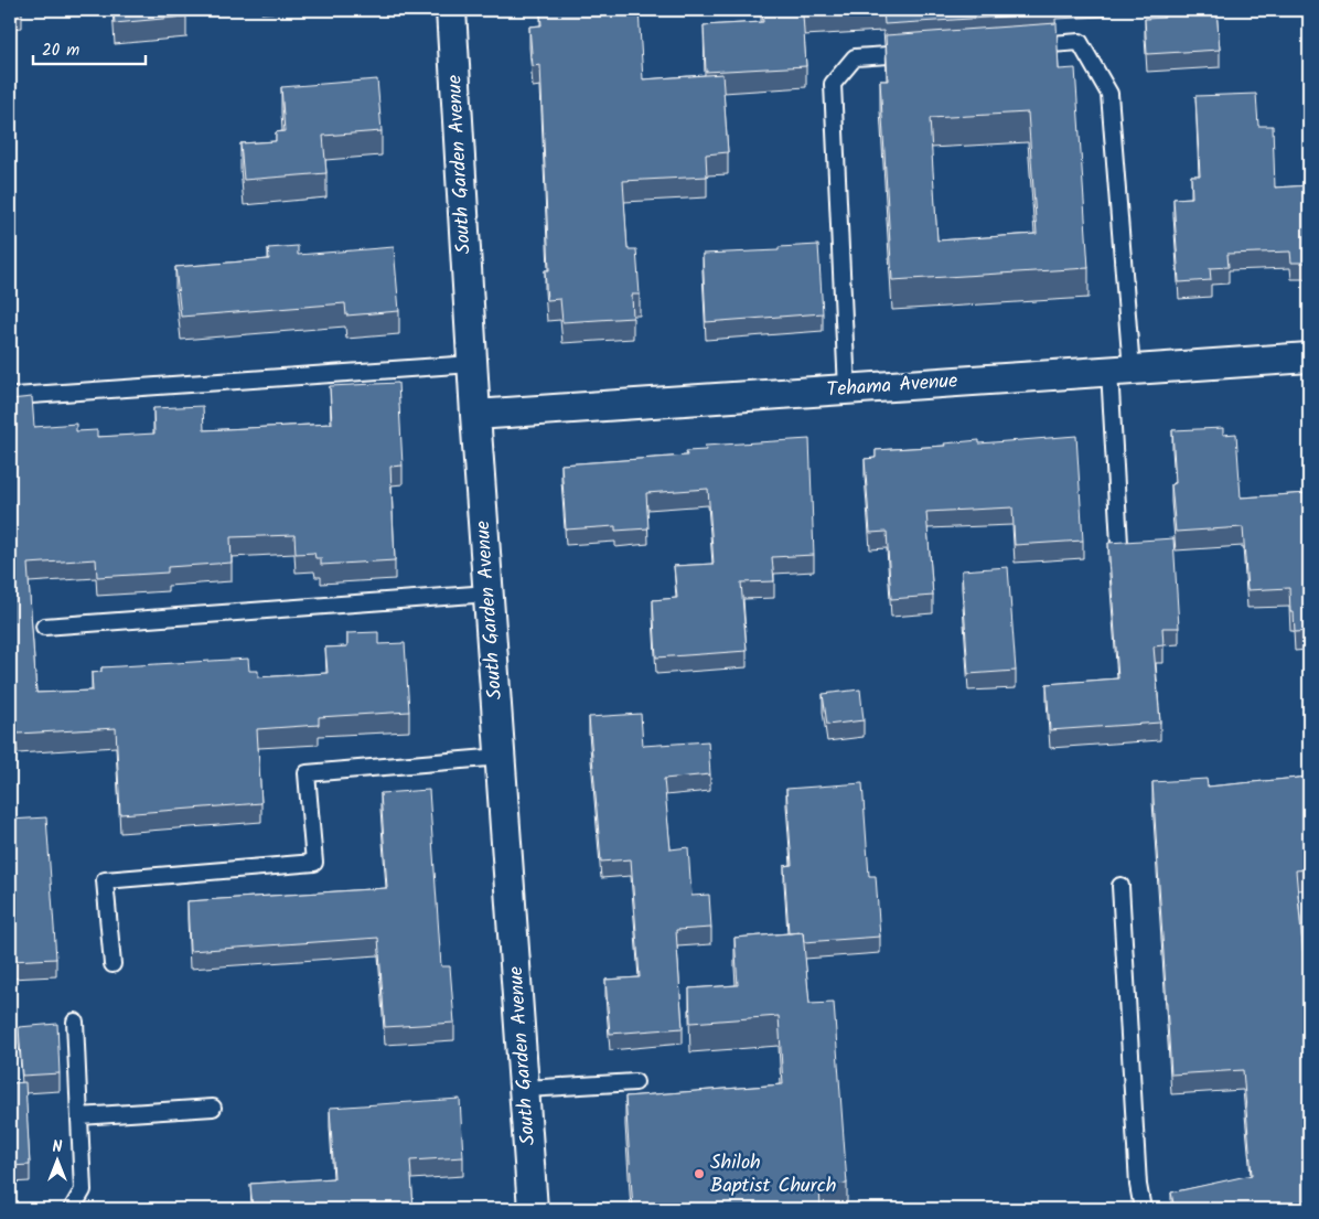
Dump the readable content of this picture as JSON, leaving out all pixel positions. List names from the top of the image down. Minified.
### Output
{"streets":{"street":["South Garden Avenue","Tehama Avenue"]},"crossings":[["South Garden Avenue","Tehama Avenue"]],"places":["Shiloh Baptist Church"],"scale_bar":"20 m","north":"top"}
